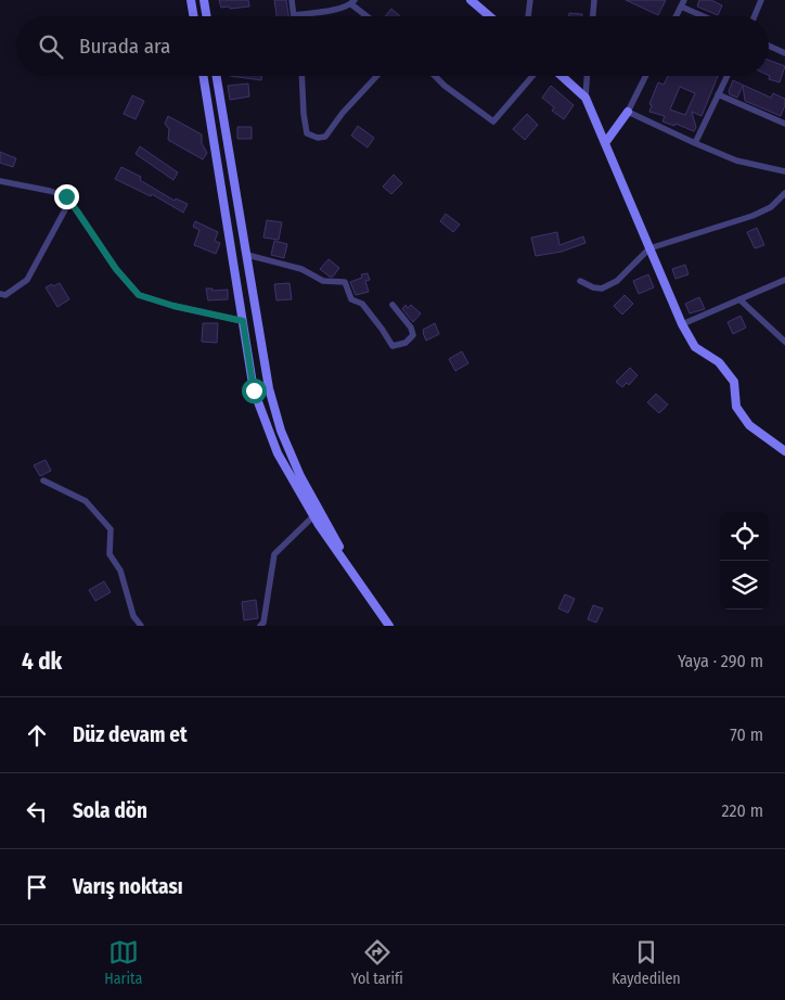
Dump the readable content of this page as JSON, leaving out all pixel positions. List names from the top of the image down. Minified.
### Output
{"page":{"search":"Burada ara","heading":["4 dk","Yaya · 290 m"],"list":[["Düz devam et","70 m"],["Sola dön","220 m"],"Varış noktası"],"nav":["Harita","Yol tarifi","Kaydedilen"]}}
